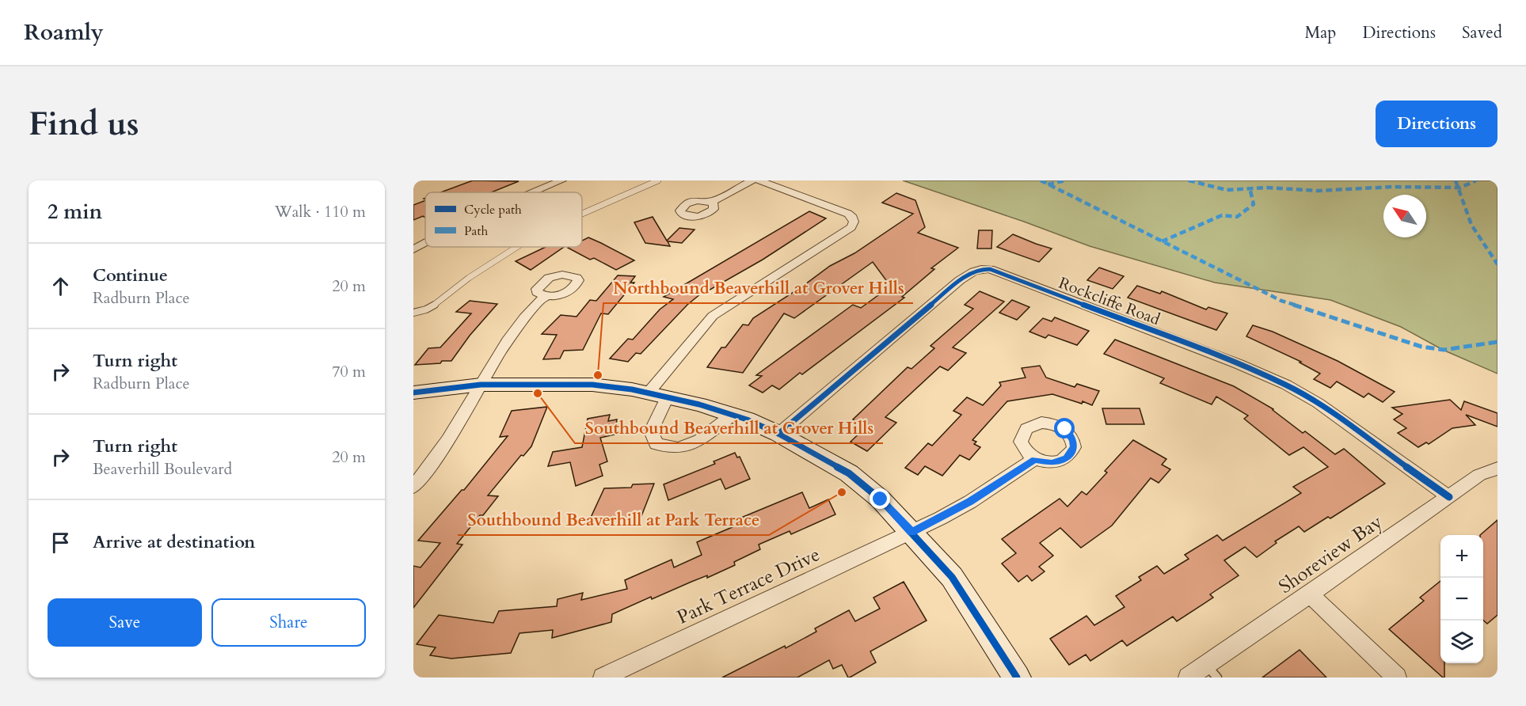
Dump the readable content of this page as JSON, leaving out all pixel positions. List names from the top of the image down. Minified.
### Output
{"streets":{"street":["Rockcliffe Road","Shoreview Bay","Park Terrace Drive"]},"crossings":[["Rockcliffe Road","Shoreview Bay"]],"places":["Northbound Beaverhill at Grover Hills","Southbound Beaverhill at Grover Hills","Southbound Beaverhill at Park Terrace"],"legend":["Cycle path","Path"],"north":"top left","page":{"header":"Roamly","nav":["Map","Directions","Saved"],"buttons":["Directions",["Save","Share"]],"title":"Find us","heading":["2 min","Walk · 110 m"],"list":[["Continue","Radburn Place","20 m"],["Turn right","Radburn Place","70 m"],["Turn right","Beaverhill Boulevard","20 m"],"Arrive at destination"],"map_buttons":["+","−"]}}
